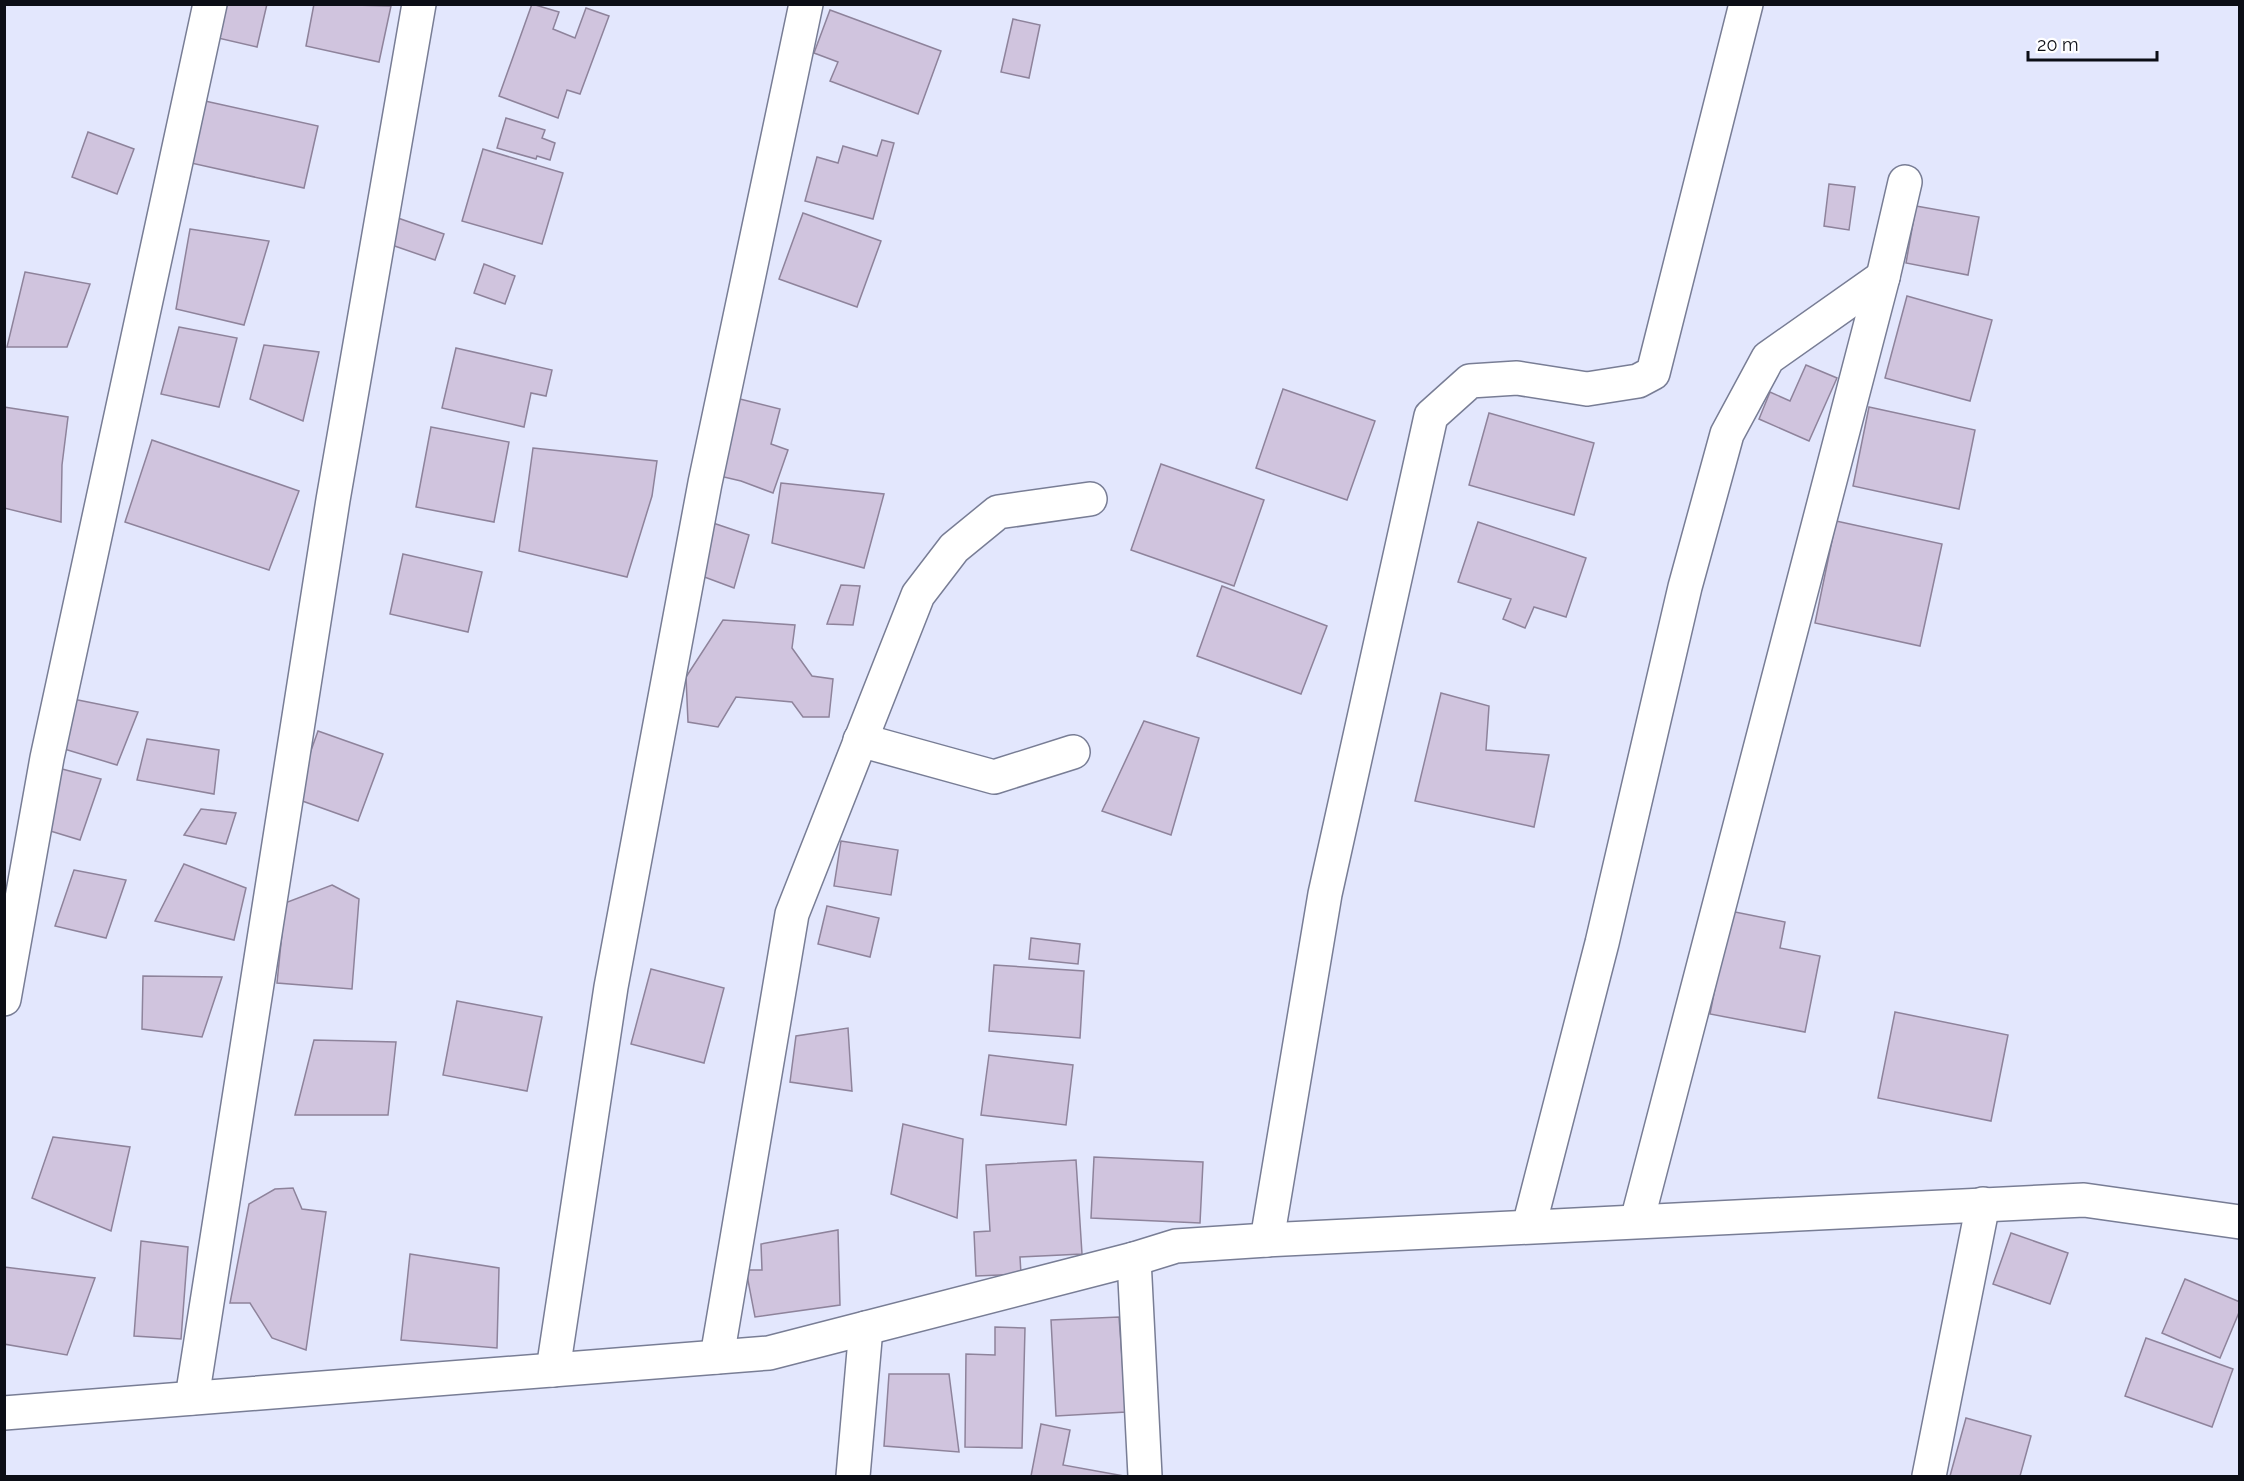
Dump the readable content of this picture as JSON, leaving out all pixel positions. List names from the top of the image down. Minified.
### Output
{"scale_bar":"20 m"}
